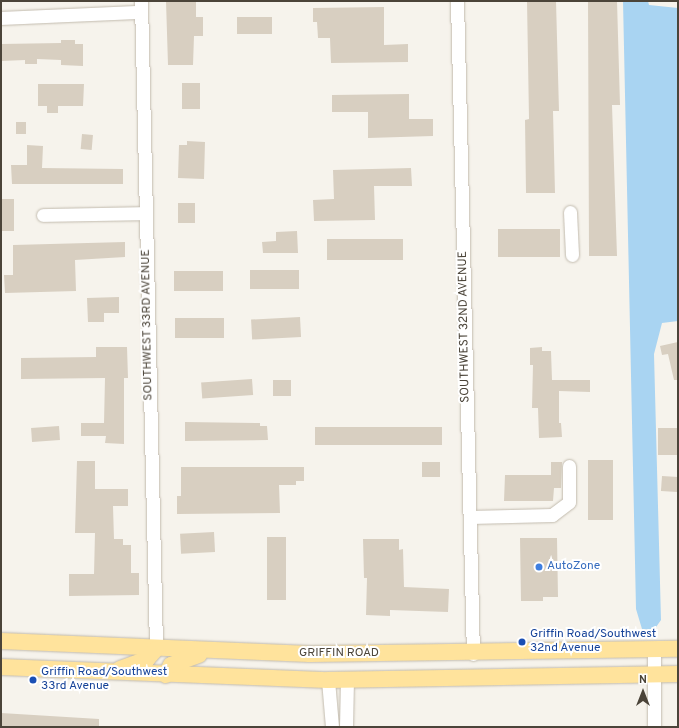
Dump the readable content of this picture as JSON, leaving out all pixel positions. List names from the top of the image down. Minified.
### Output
{"streets":{"main road":["GRIFFIN ROAD"],"street":["SOUTHWEST 33RD AVENUE","SOUTHWEST 32ND AVENUE"]},"crossings":[["SOUTHWEST 33RD AVENUE","GRIFFIN ROAD"],["SOUTHWEST 32ND AVENUE","GRIFFIN ROAD"]],"places":["AutoZone","Griffin Road/Southwest 32nd Avenue","Griffin Road/Southwest 33rd Avenue"],"north":"top"}
